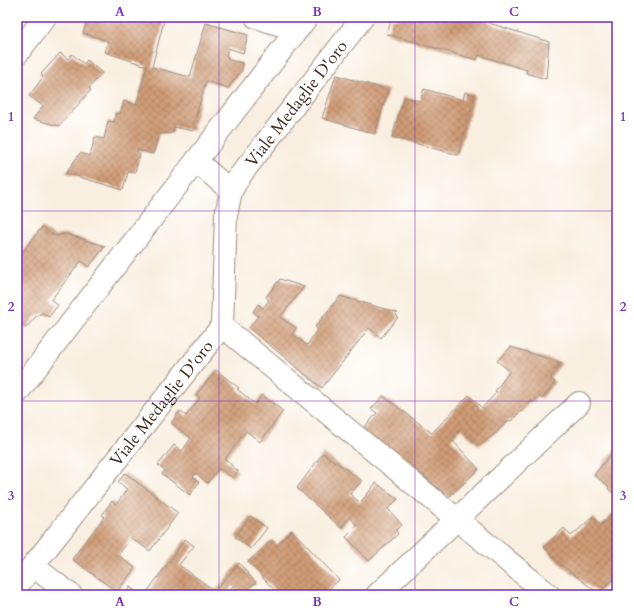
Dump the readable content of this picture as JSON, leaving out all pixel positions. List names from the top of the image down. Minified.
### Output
{"streets":{"street":["Viale Medaglie D'oro"]},"grid":{"columns":["A","B","C"],"rows":["1","2","3"]}}
